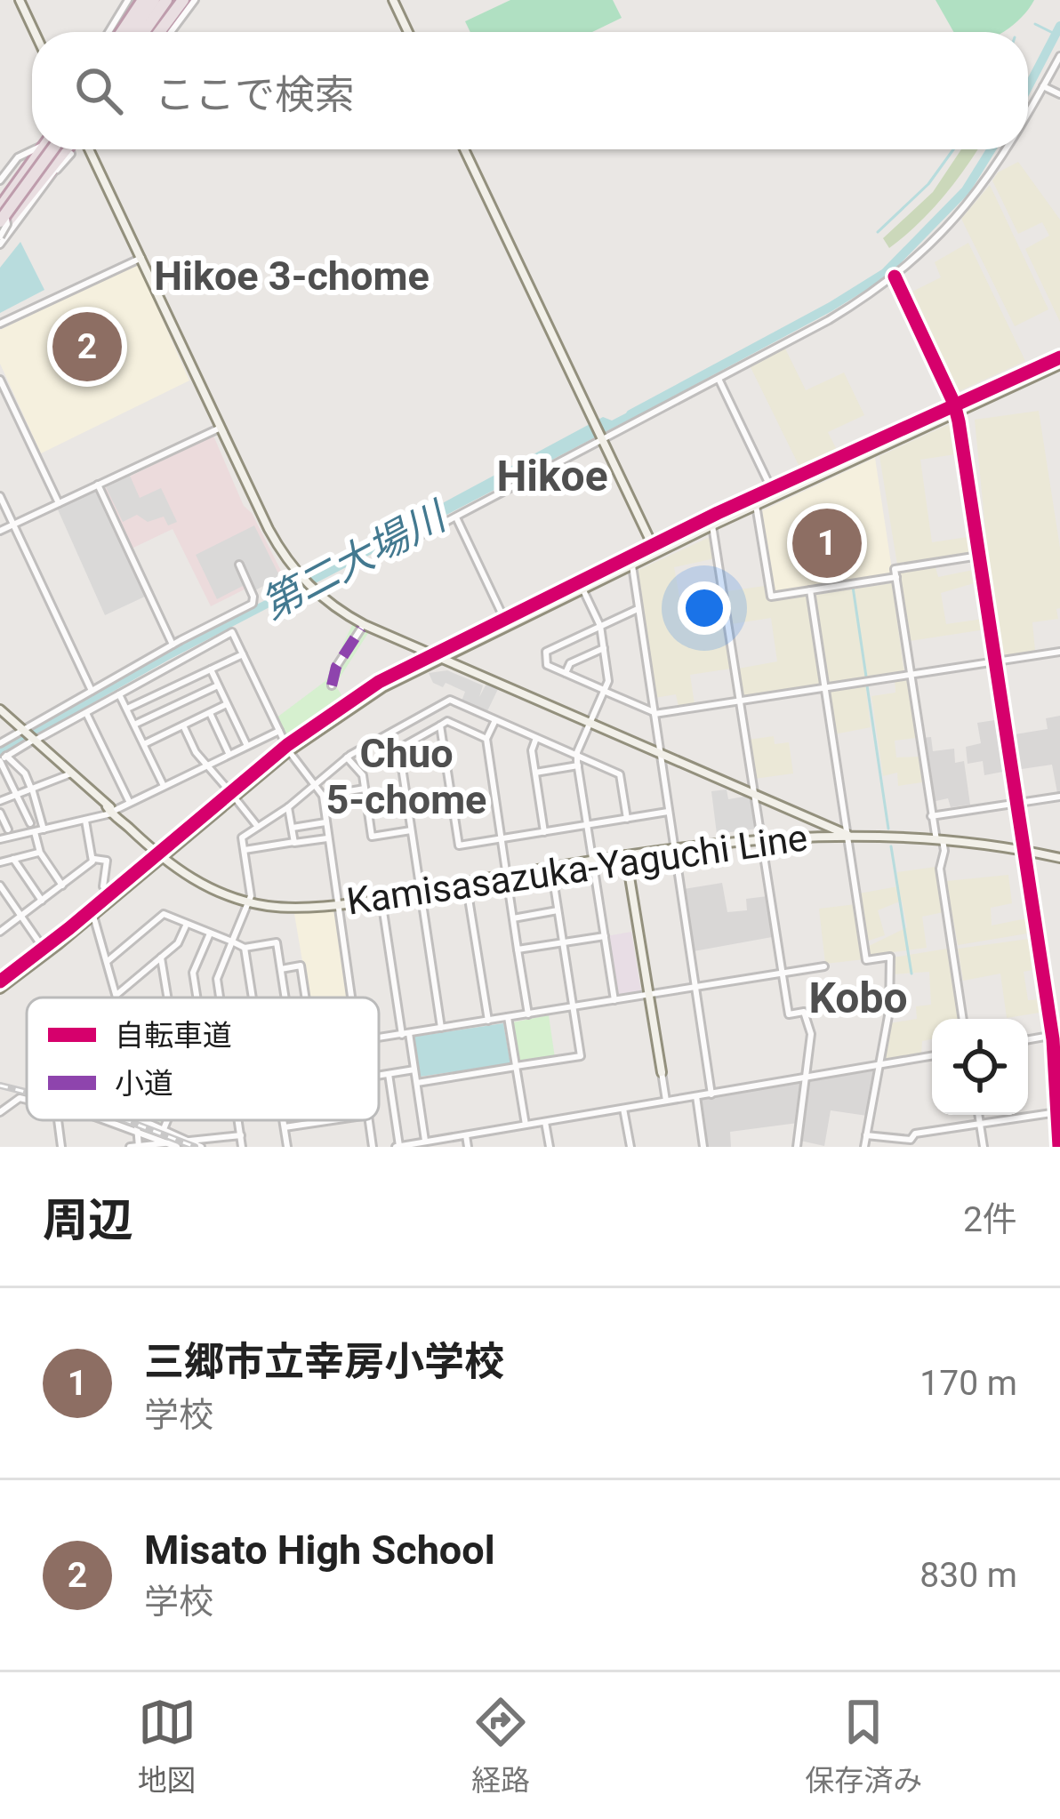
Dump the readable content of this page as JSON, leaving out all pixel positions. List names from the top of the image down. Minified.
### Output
{"streets":{"street":["Kamisasazuka-Yaguchi Line"]},"districts":["Hikoe 3-chome","Hikoe","Chuo 5-chome","Kobo"],"water":["第二大場川"],"legend":["自転車道","小道"],"page":{"search":"ここで検索","pins":["2","1"],"heading":["周辺","2件"],"list":[{"mark":"1","name":"三郷市立幸房小学校","note":"学校","value":"170 m"},{"mark":"2","name":"Misato High School","note":"学校","value":"830 m"}],"nav":["地図","経路","保存済み"]}}
